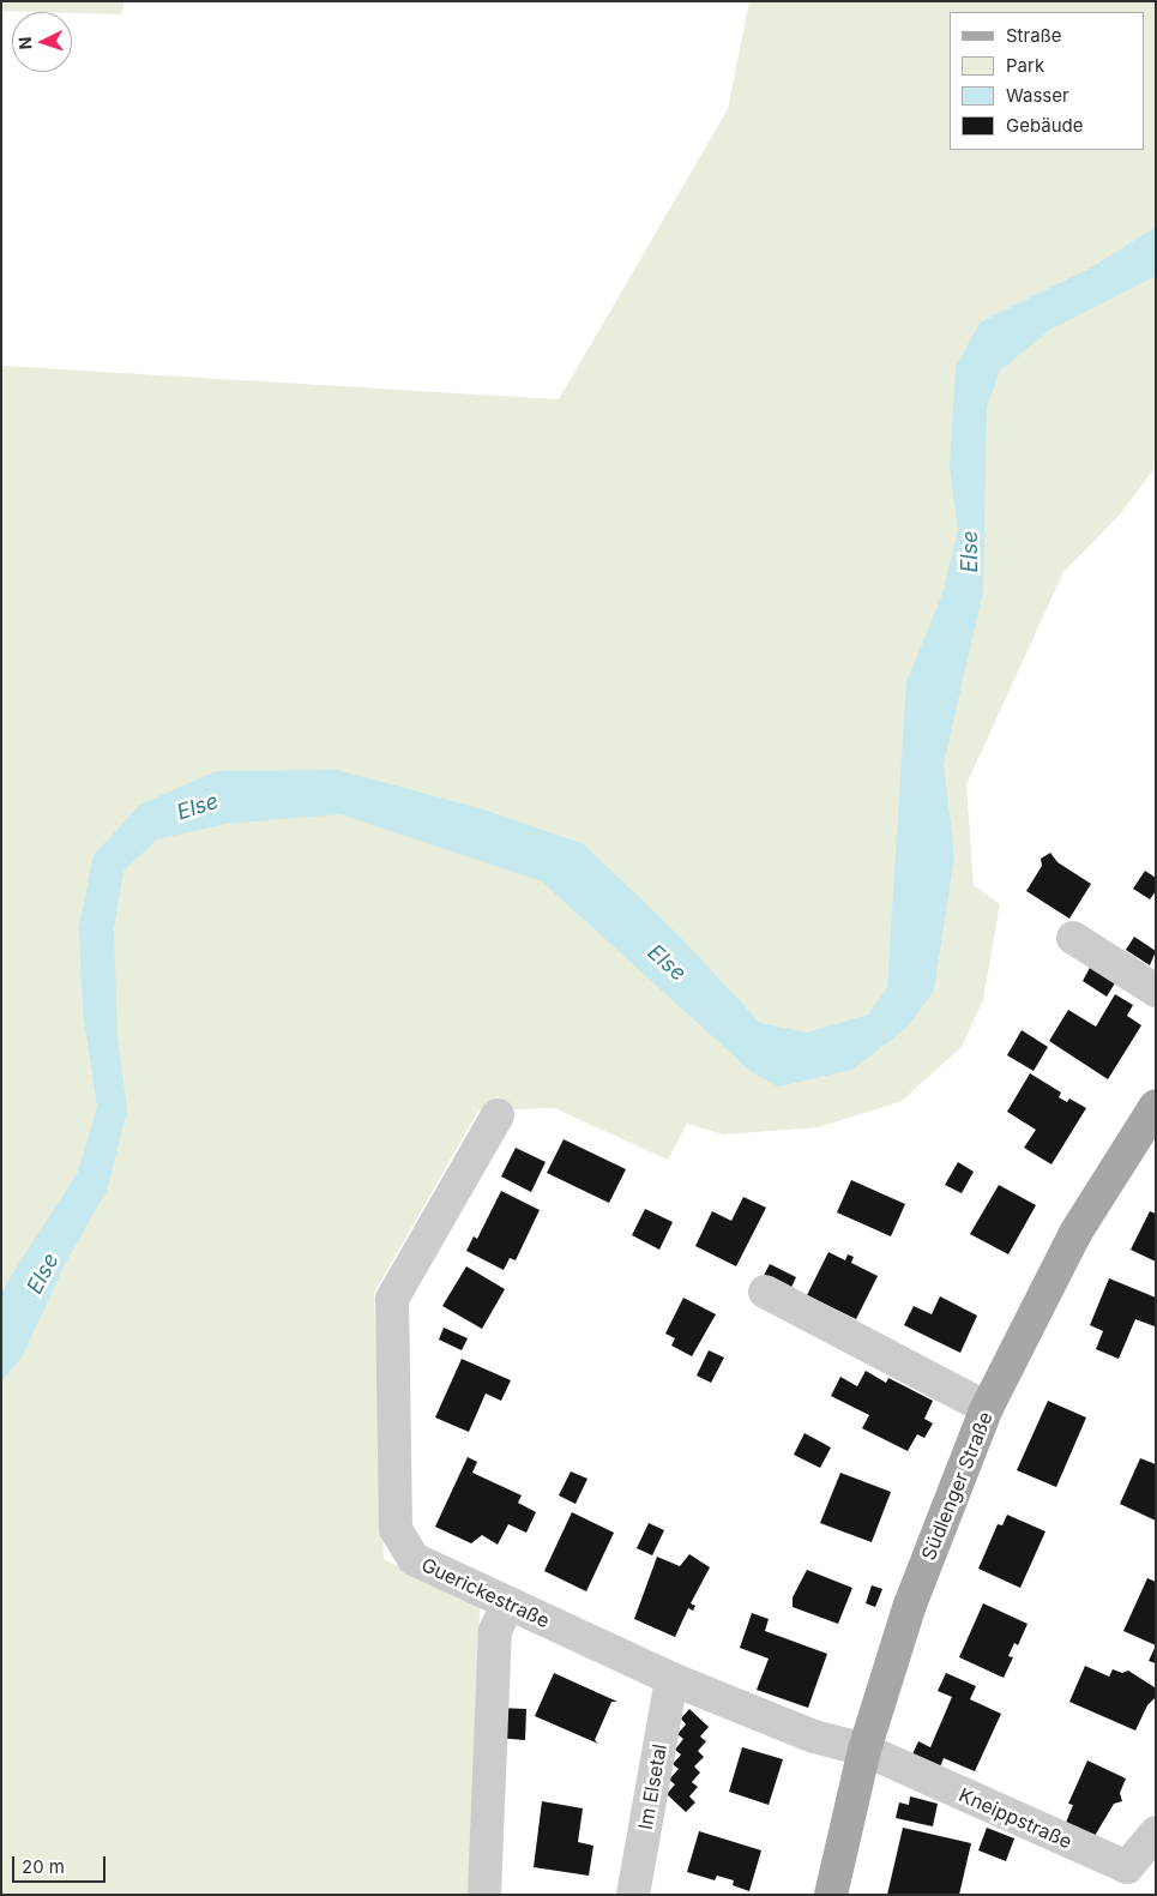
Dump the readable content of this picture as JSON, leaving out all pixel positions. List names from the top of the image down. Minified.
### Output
{"streets":{"main road":["Südlenger Straße"],"street":["Guerickestraße","Im Elsetal","Kneippstraße"]},"crossings":[["Südlenger Straße","Guerickestraße"],["Südlenger Straße","Kneippstraße"],["Guerickestraße","Im Elsetal"],["Guerickestraße","Kneippstraße"]],"water":["Else"],"legend":["Straße","Park","Wasser","Gebäude"],"scale_bar":"20 m","north":"left"}
